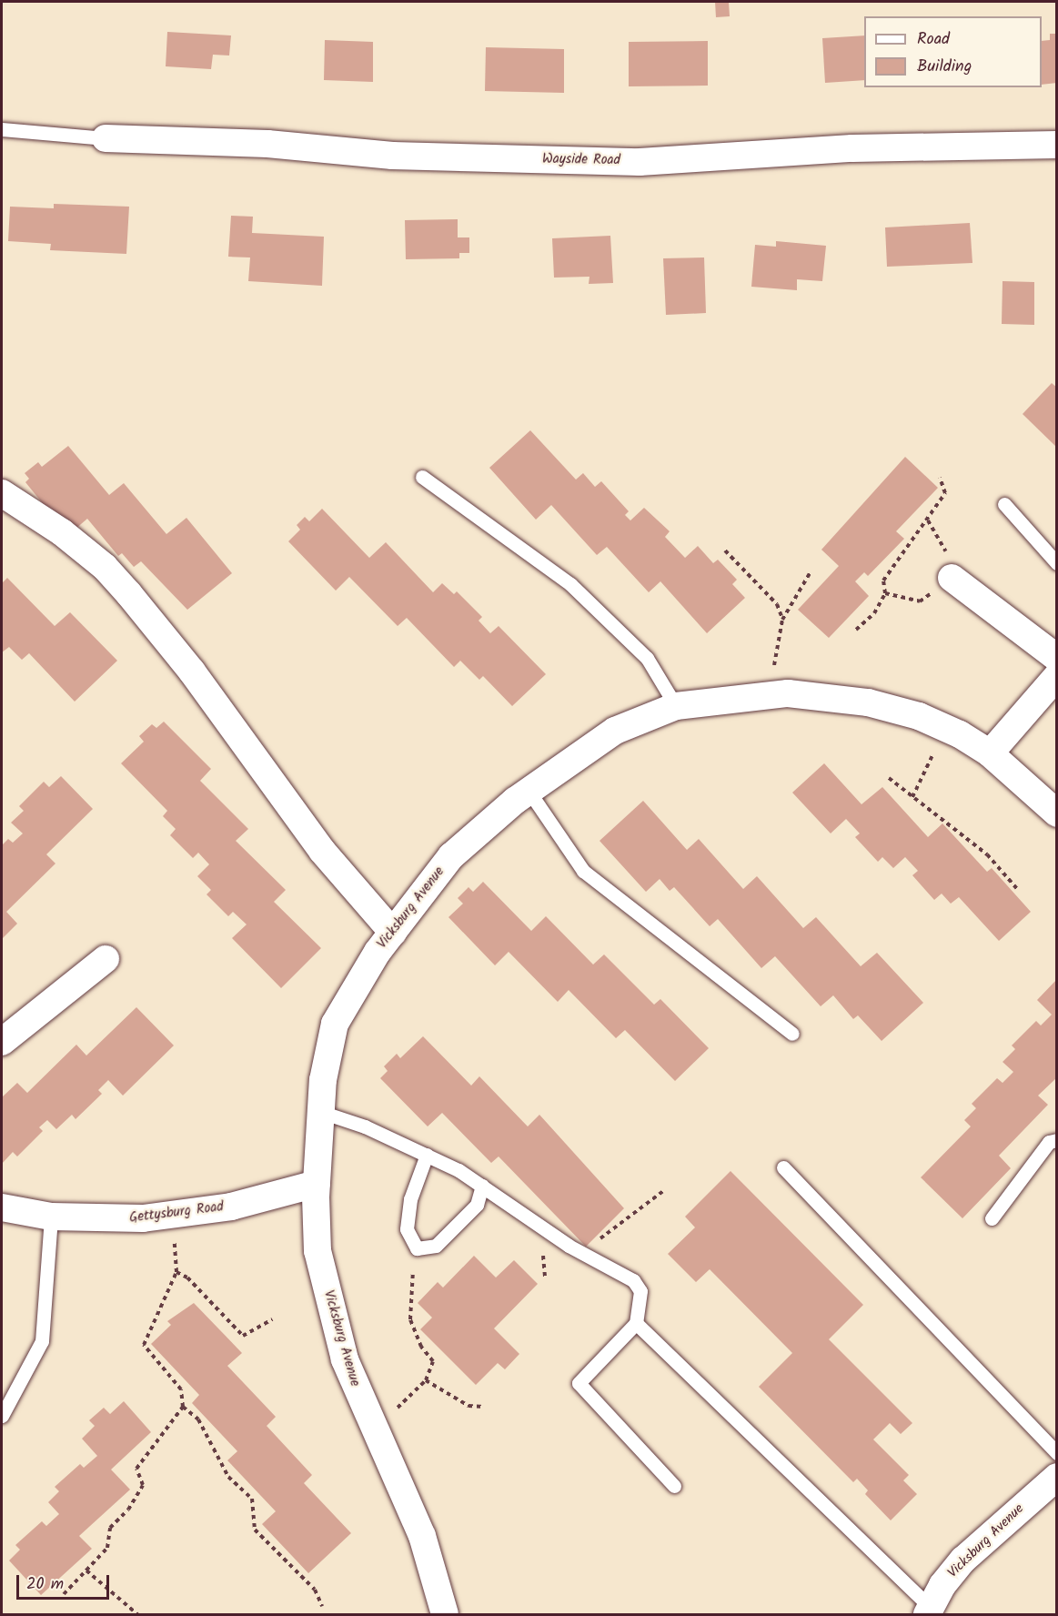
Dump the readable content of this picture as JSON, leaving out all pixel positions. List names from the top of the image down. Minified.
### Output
{"streets":{"street":["Wayside Road","Vicksburg Avenue","Gettysburg Road"]},"crossings":[["Vicksburg Avenue","Gettysburg Road"]],"legend":["Road","Building"],"scale_bar":"20 m"}
